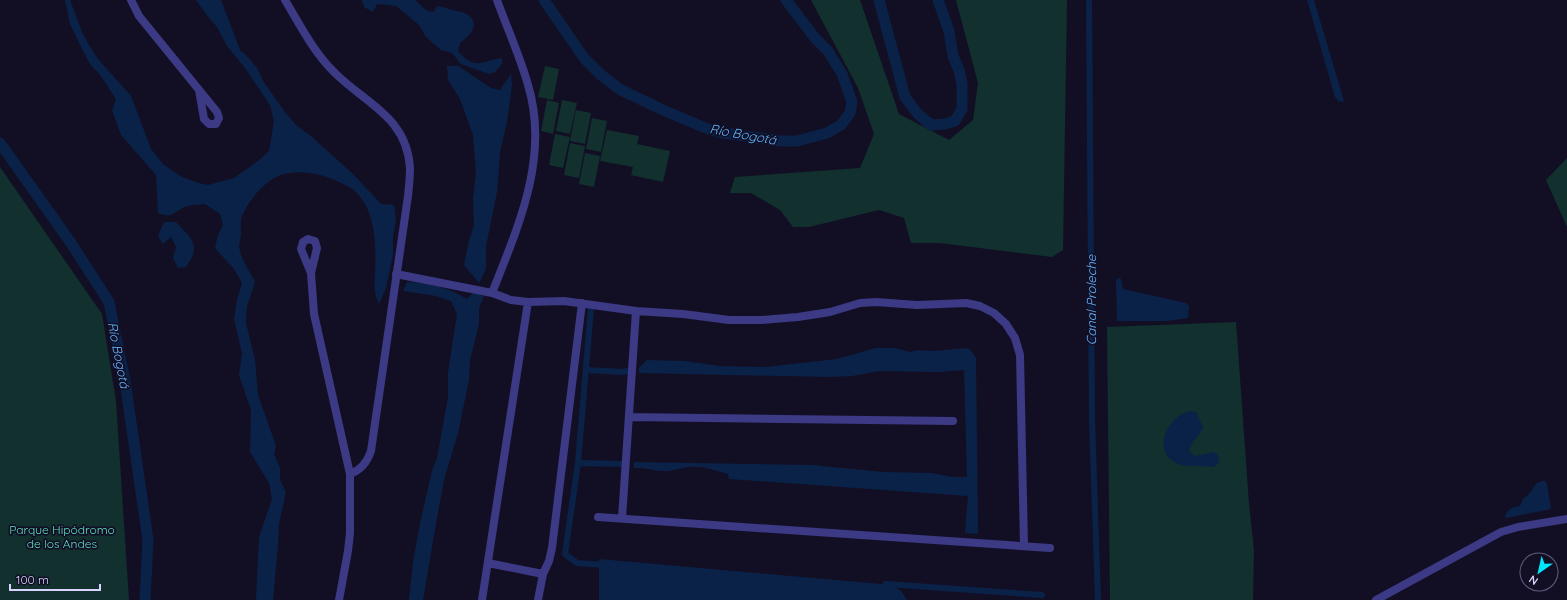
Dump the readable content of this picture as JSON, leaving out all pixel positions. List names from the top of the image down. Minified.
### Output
{"water":["Río Bogotá","Canal Proleche"],"parks":["Parque Hipódromo de los Andes"],"scale_bar":"100 m","north":"bottom left"}
